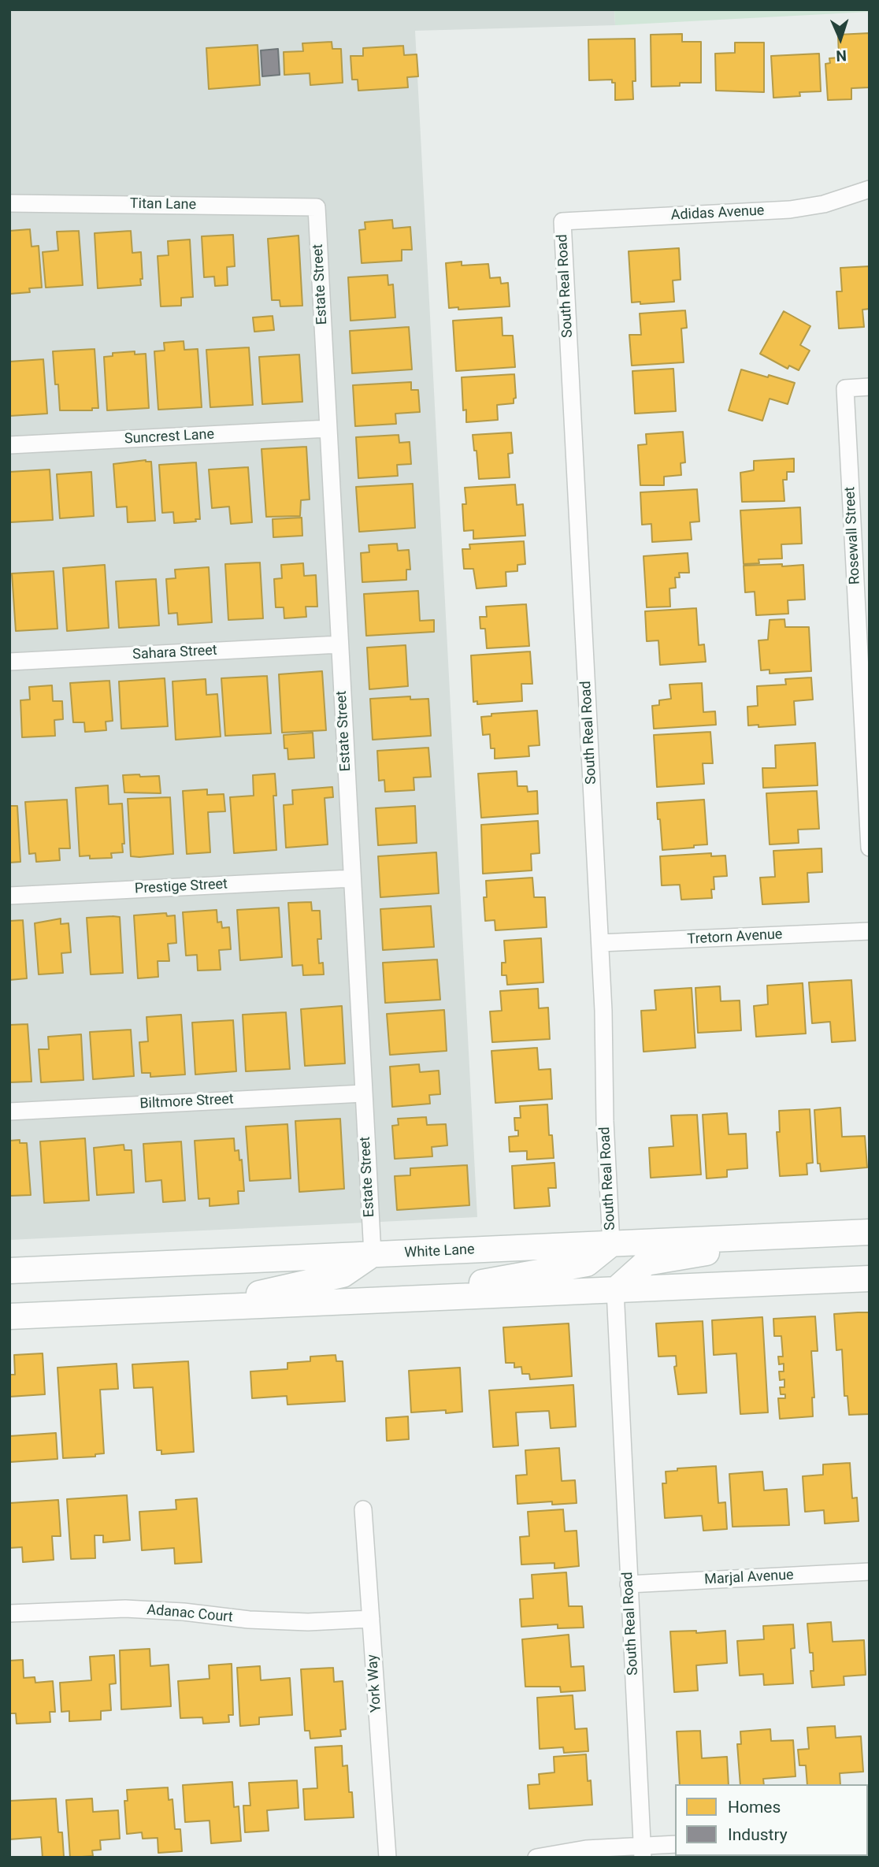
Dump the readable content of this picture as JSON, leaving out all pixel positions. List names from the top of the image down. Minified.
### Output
{"streets":{"main road":["White Lane"],"street":["Titan Lane","Adidas Avenue","Estate Street","South Real Road","Suncrest Lane","Rosewall Street","Sahara Street","Prestige Street","Tretorn Avenue","Biltmore Street","Marjal Avenue","Adanac Court","York Way"]},"crossings":[["Titan Lane","Estate Street"],["Adidas Avenue","South Real Road"],["Estate Street","Suncrest Lane"],["Estate Street","Sahara Street"],["Estate Street","Prestige Street"],["Estate Street","Biltmore Street"],["Estate Street","White Lane"],["South Real Road","Tretorn Avenue"],["South Real Road","White Lane"],["South Real Road","Marjal Avenue"],["Adanac Court","York Way"]],"legend":["Homes","Industry"],"north":"bottom"}
